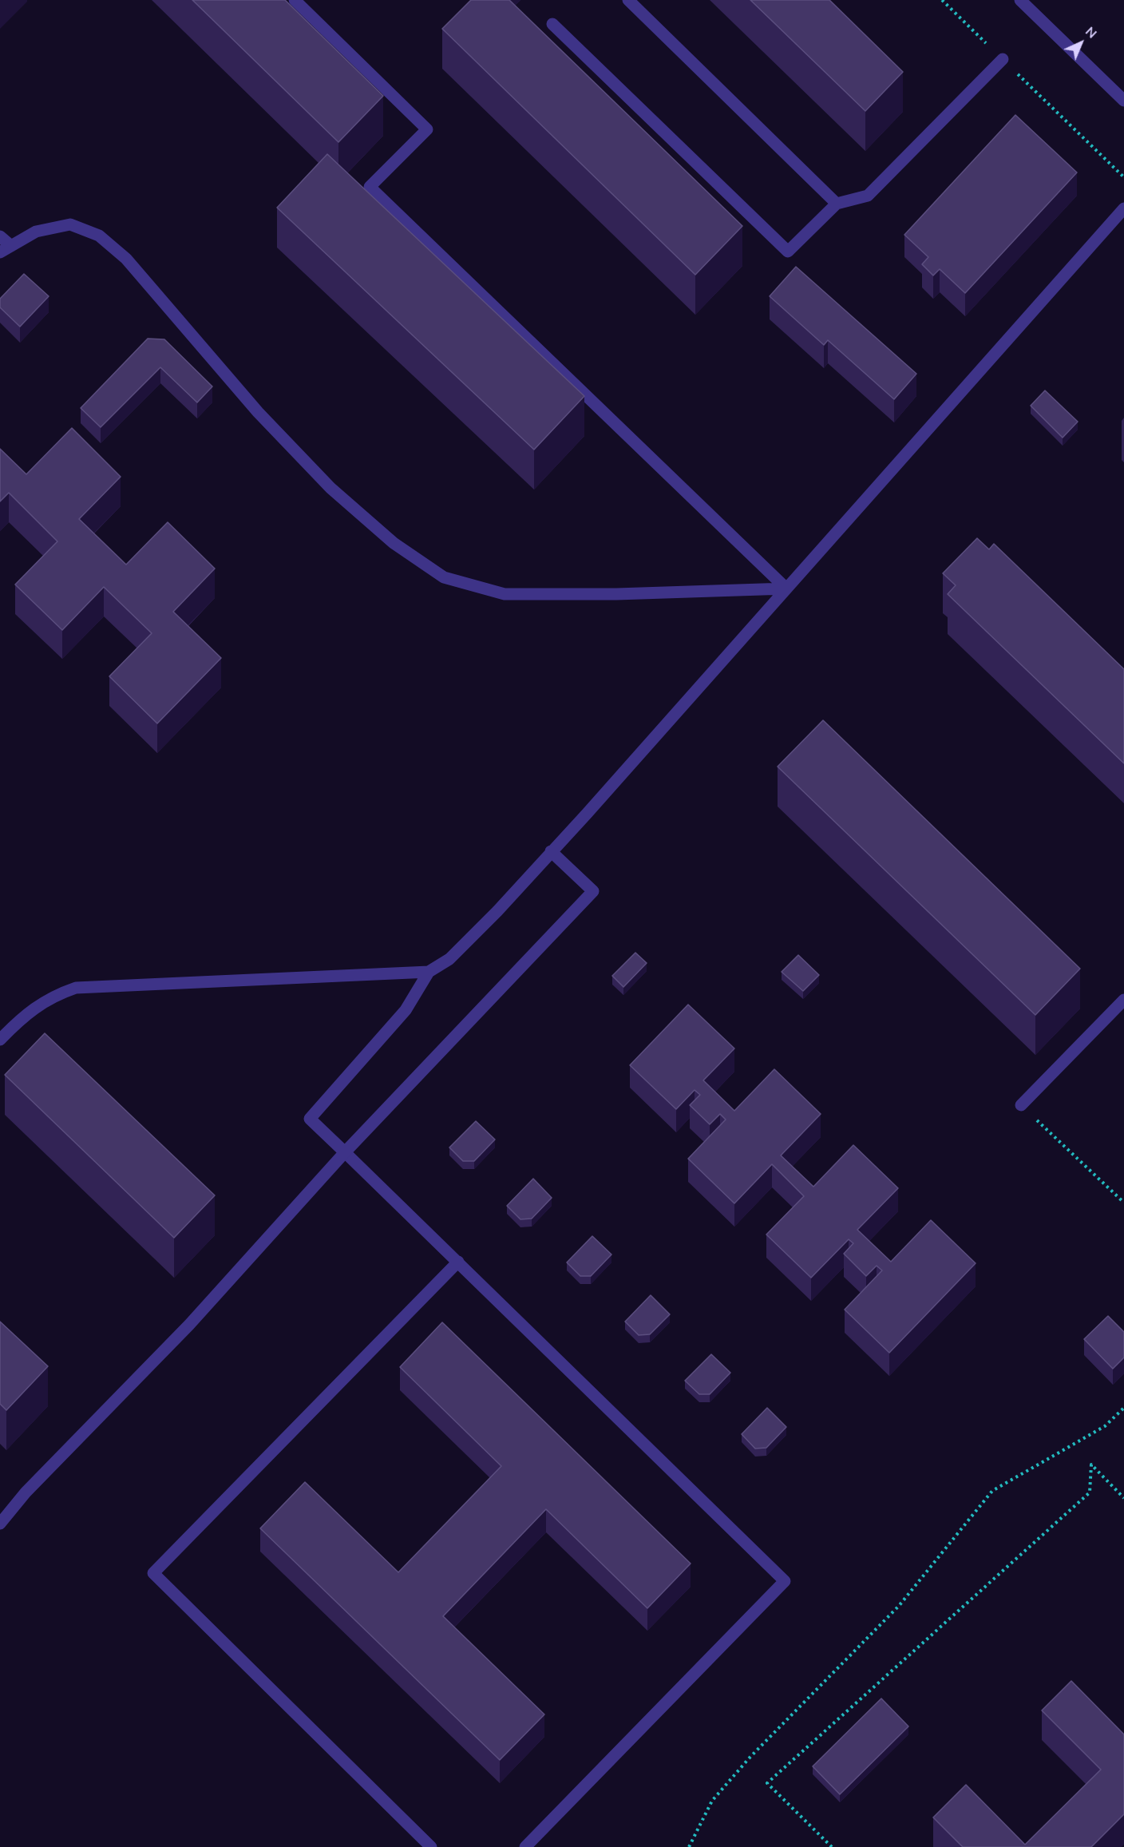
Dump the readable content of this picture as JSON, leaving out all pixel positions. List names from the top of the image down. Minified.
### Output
{"north":"top right"}
